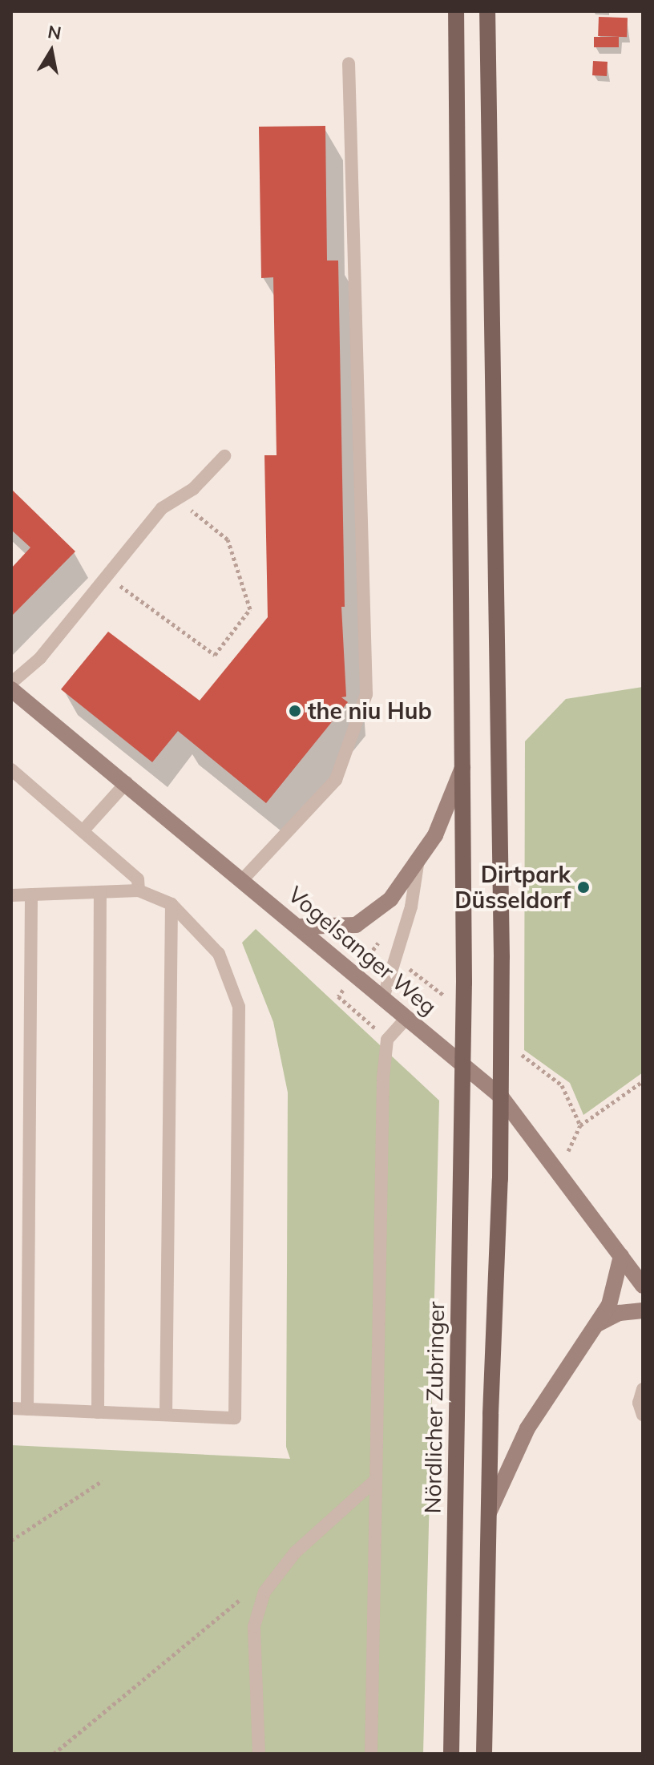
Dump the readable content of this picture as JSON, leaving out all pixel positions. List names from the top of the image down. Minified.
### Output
{"streets":{"main road":["Nördlicher Zubringer"],"street":["Vogelsanger Weg"]},"crossings":[["Vogelsanger Weg","Nördlicher Zubringer"]],"places":["the niu Hub","Dirtpark Düsseldorf"],"north":"top"}
